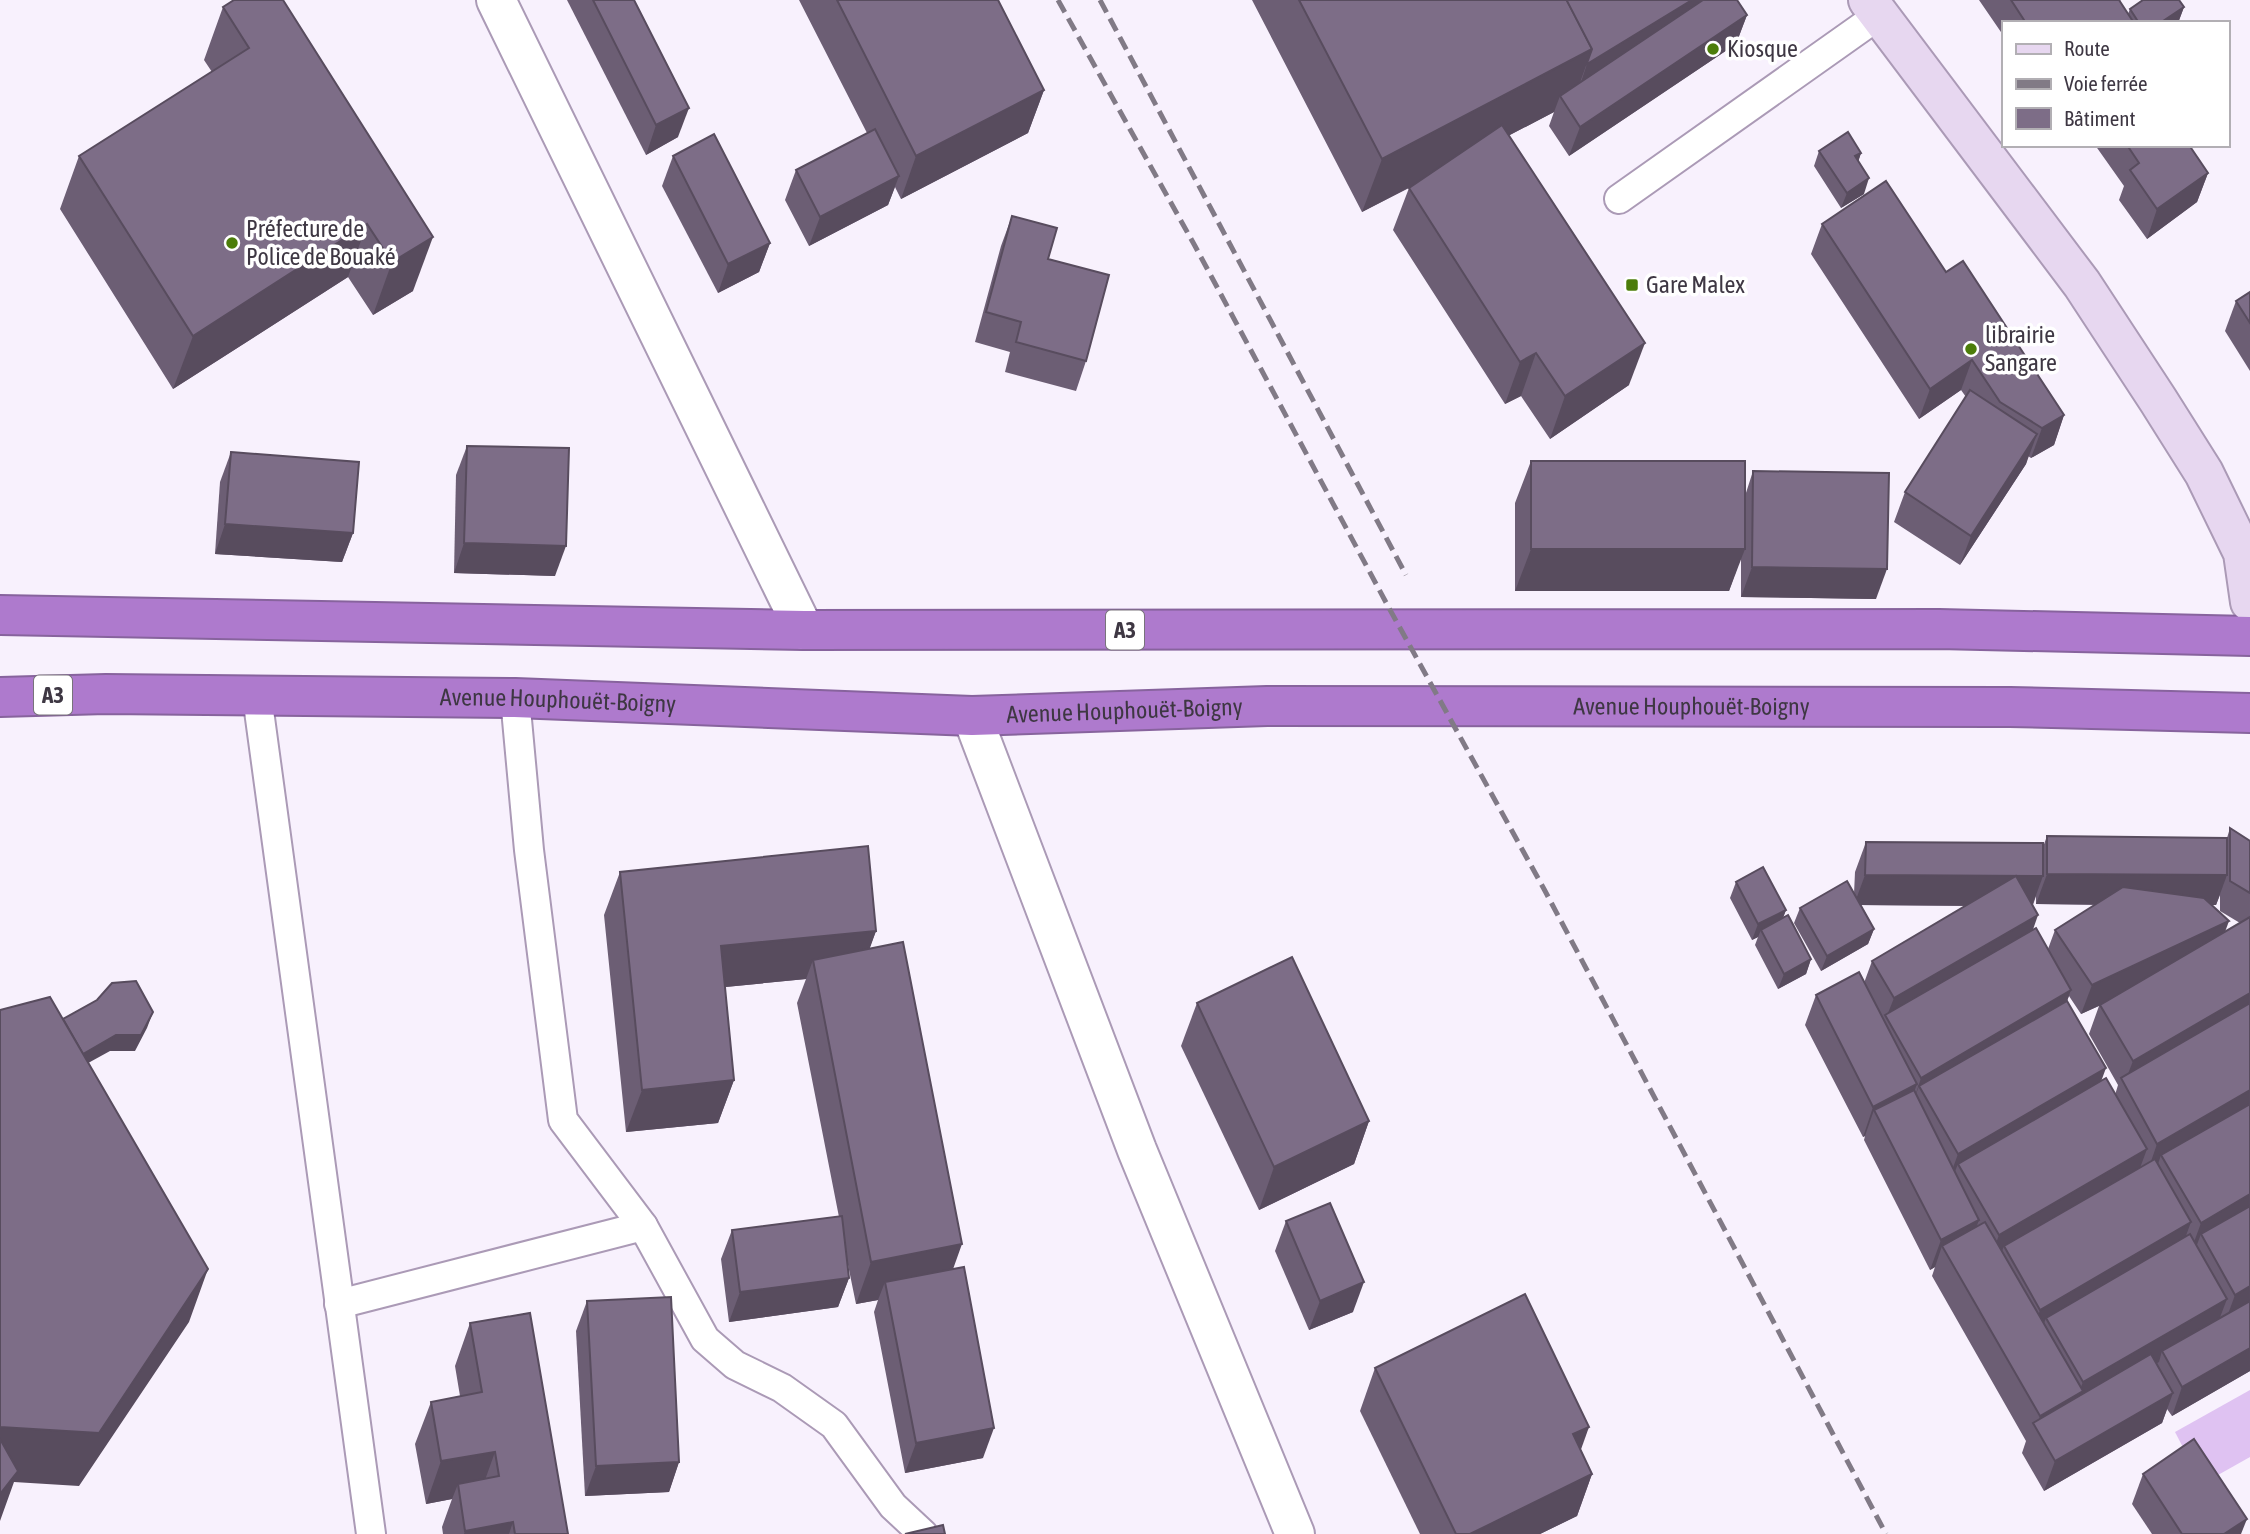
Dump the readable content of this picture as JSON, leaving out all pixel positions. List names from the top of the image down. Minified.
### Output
{"streets":{"highway":["A3","Avenue Houphouët-Boigny"]},"places":{"other":["Kiosque","Préfecture de Police de Bouaké","librairie Sangare"],"transit":["Gare Malex"]},"legend":["Route","Voie ferrée","Bâtiment"]}
